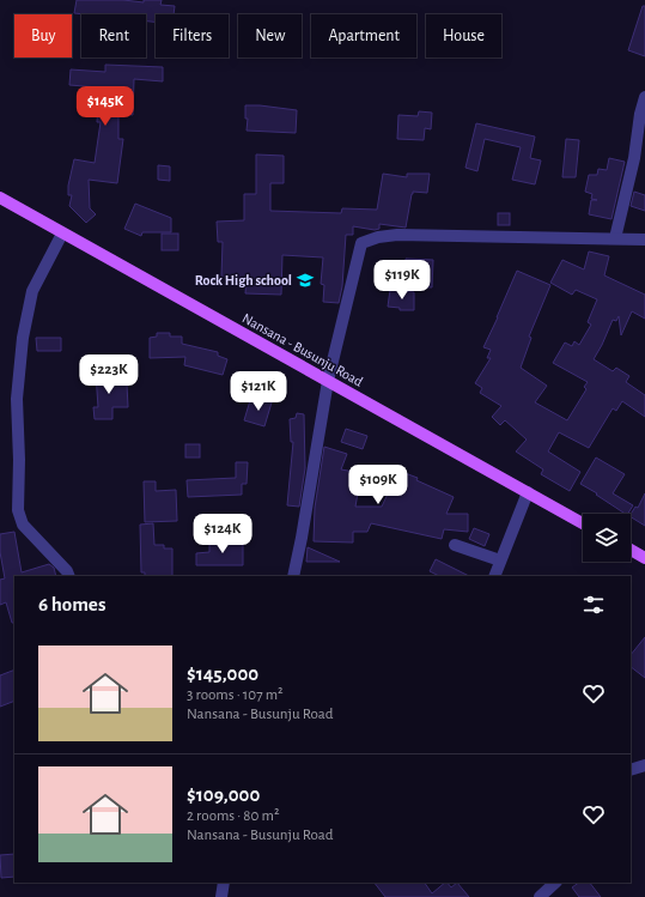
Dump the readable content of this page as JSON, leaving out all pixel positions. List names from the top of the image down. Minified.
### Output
{"streets":{"main road":["Nansana - Busunju Road"]},"places":{"school or university":["Rock High school"]},"page":{"chip":["Buy","Rent","Filters","New","Apartment","House"],"price":["$145K","$119K","$223K","$121K","$109K","$124K"],"heading":"6 homes","list":[{"name":"$145,000","note":"3 rooms · 107 m² · Nansana - Busunju Road"},{"name":"$109,000","note":"2 rooms · 80 m² · Nansana - Busunju Road"}]}}
